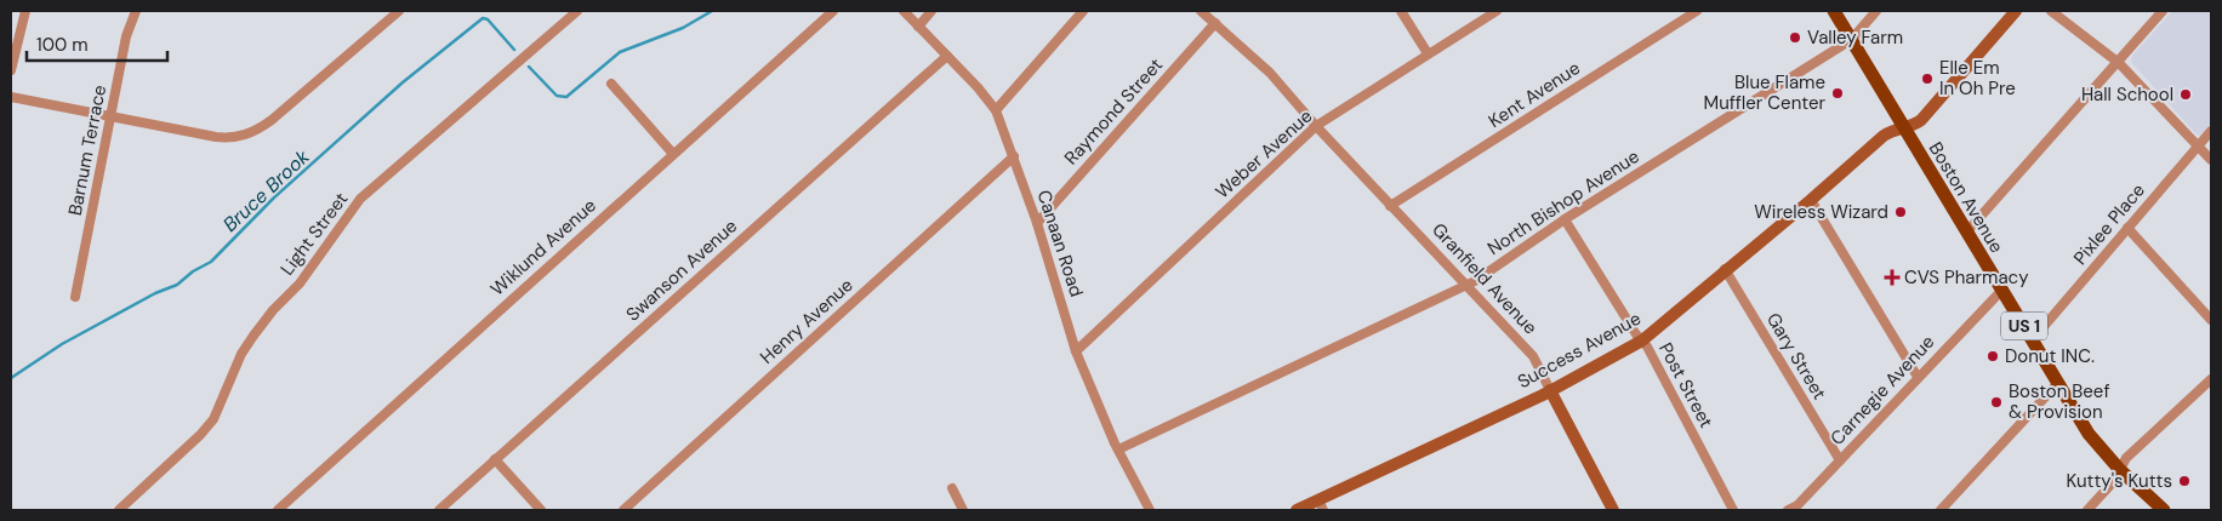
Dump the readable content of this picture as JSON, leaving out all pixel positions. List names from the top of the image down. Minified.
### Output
{"streets":{"main road":["Boston Avenue","US 1"],"street":["Kent Avenue","Raymond Street","Barnum Terrace","Weber Avenue","North Bishop Avenue","Pixlee Place","Light Street","Canaan Road","Wiklund Avenue","Swanson Avenue","Granfield Avenue","Henry Avenue","Success Avenue","Gary Street","Post Street","Carnegie Avenue"]},"crossings":[["Kent Avenue","Granfield Avenue"],["Raymond Street","Canaan Road"],["Raymond Street","Granfield Avenue"],["Weber Avenue","Canaan Road"],["Weber Avenue","Granfield Avenue"],["Boston Avenue","North Bishop Avenue"],["Boston Avenue","Pixlee Place"],["Boston Avenue","Success Avenue"],["Boston Avenue","Carnegie Avenue"],["North Bishop Avenue","Canaan Road"],["North Bishop Avenue","Granfield Avenue"],["North Bishop Avenue","Post Street"],["Canaan Road","Swanson Avenue"],["Canaan Road","Henry Avenue"],["Granfield Avenue","Success Avenue"],["Success Avenue","Gary Street"],["Success Avenue","Post Street"],["Gary Street","Carnegie Avenue"]],"water":["Bruce Brook"],"places":{"other":["Valley Farm","Elle Em In Oh Pre","Blue Flame Muffler Center","Hall School","Wireless Wizard","Donut INC.","Boston Beef & Provision","Kutty's Kutts"],"health":["CVS Pharmacy"]},"scale_bar":"100 m"}
